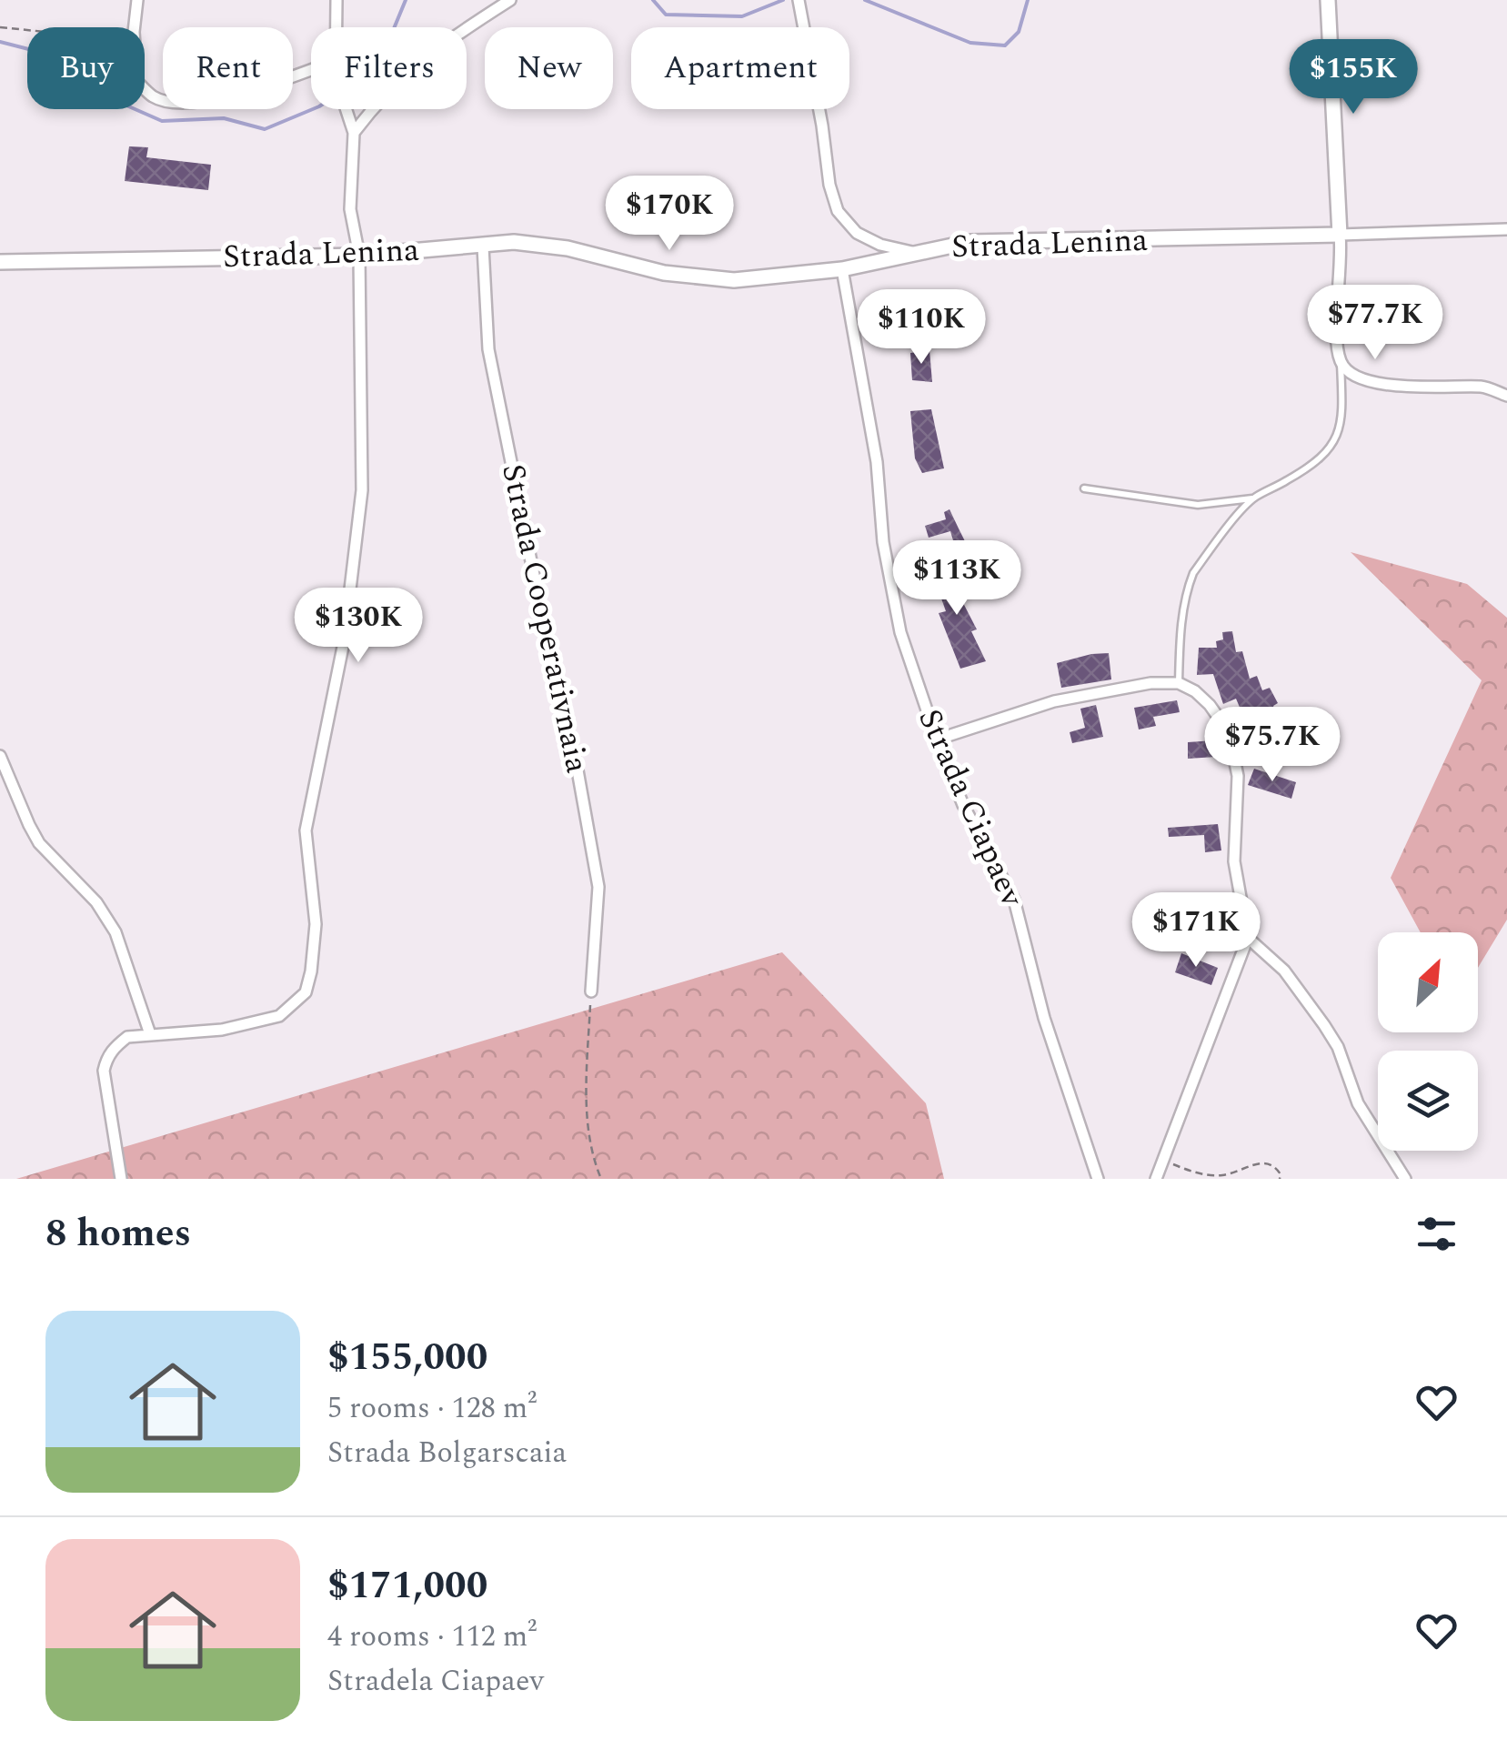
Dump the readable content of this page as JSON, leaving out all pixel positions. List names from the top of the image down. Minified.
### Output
{"streets":{"street":["Strada Lenina","Strada Cooperativnaia","Strada Ciapaev"]},"crossings":[["Strada Lenina","Strada Cooperativnaia"],["Strada Lenina","Strada Ciapaev"]],"north":"top right","page":{"chip":["Buy","Rent","Filters","New","Apartment"],"price":["$155K","$170K","$77.7K","$110K","$113K","$130K","$75.7K","$171K"],"heading":"8 homes","list":[{"name":"$155,000","note":"5 rooms · 128 m² · Strada Bolgarscaia"},{"name":"$171,000","note":"4 rooms · 112 m² · Stradela Ciapaev"}]}}
